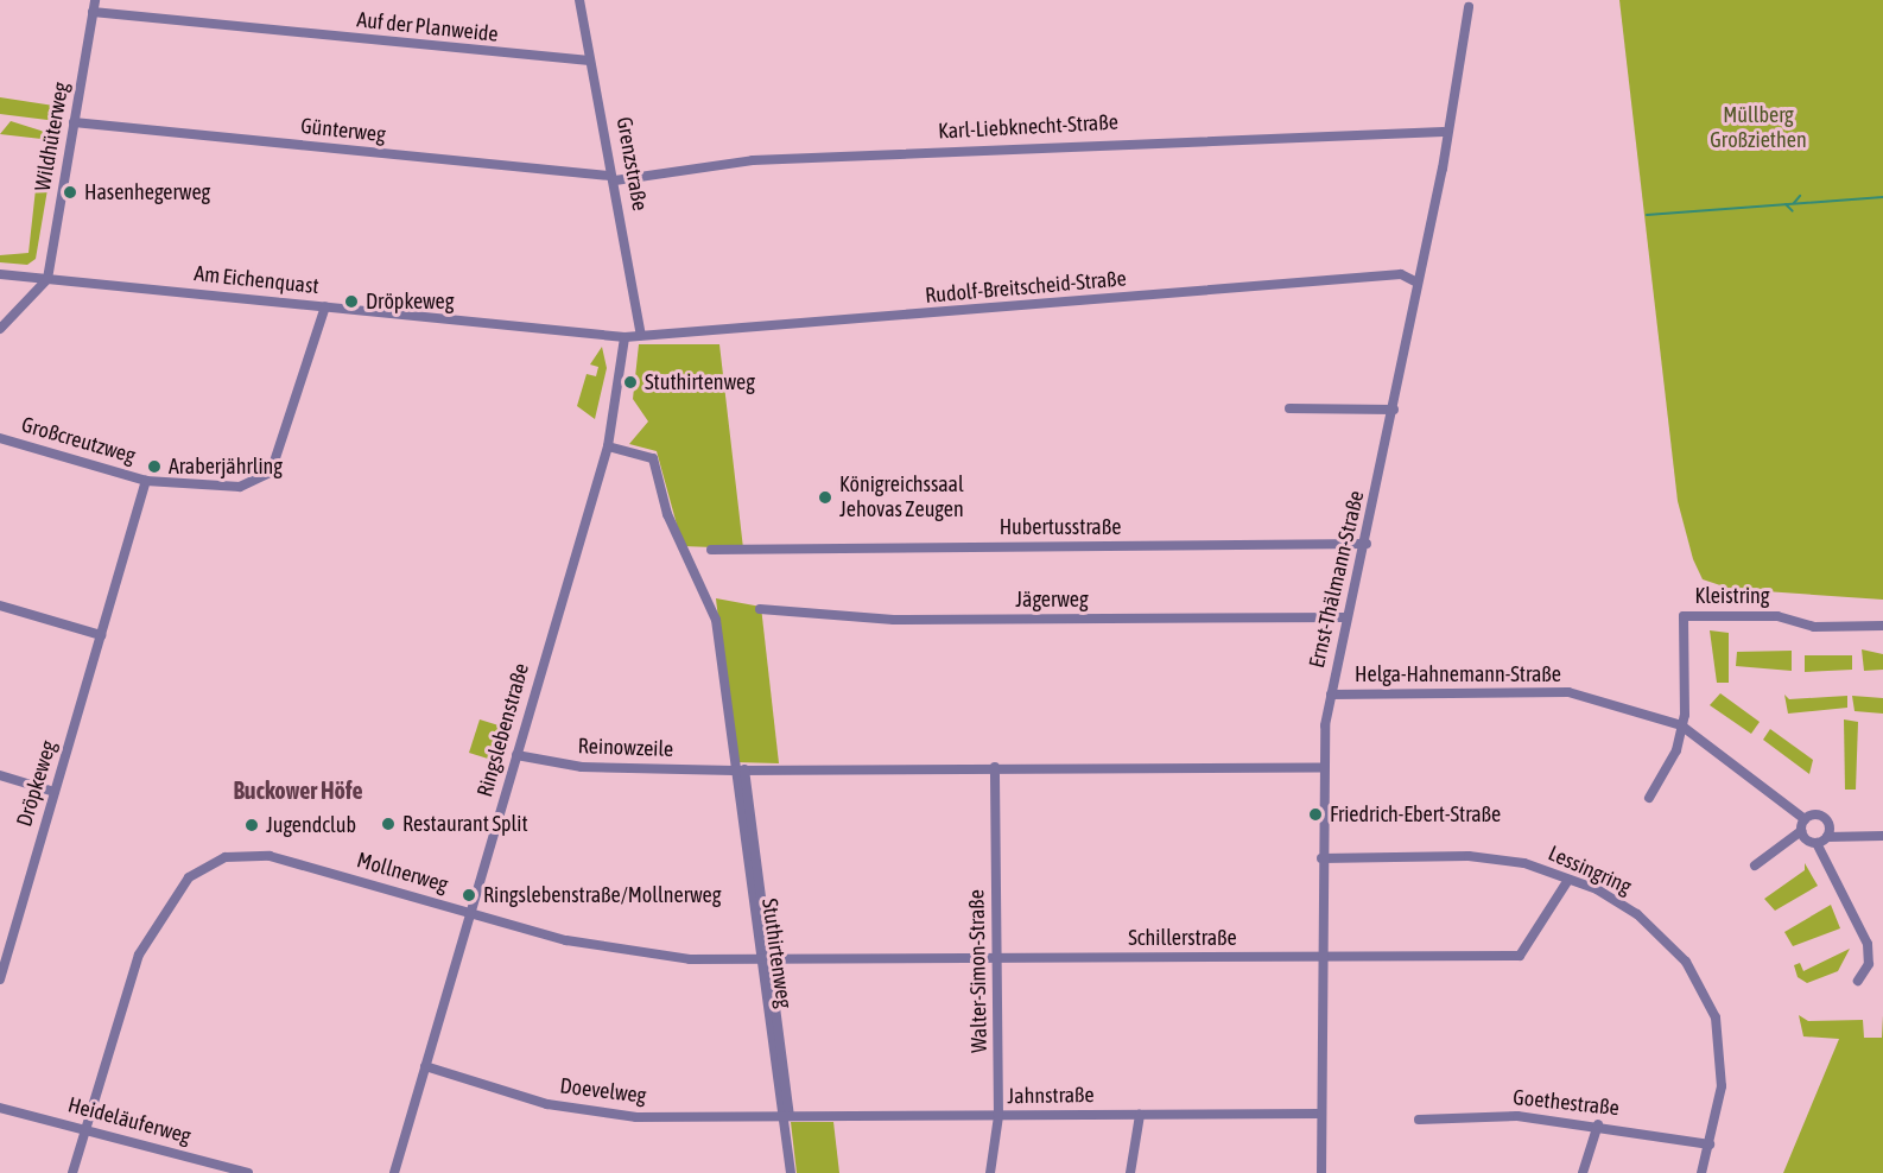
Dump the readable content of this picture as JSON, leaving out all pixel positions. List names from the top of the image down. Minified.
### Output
{"streets":{"street":["Auf der Planweide","Karl-Liebknecht-Straße","Günterweg","Wildhüterweg","Grenzstraße","Am Eichenquast","Rudolf-Breitscheid-Straße","Großcreutzweg","Hubertusstraße","Ernst-Thälmann-Straße","Kleistring","Jägerweg","Helga-Hahnemann-Straße","Ringslebenstraße","Reinowzeile","Dröpkeweg","Lessingring","Mollnerweg","Schillerstraße","Stuthirtenweg","Walter-Simon-Straße","Doevelweg","Jahnstraße","Goethestraße","Heideläuferweg"]},"crossings":[["Auf der Planweide","Wildhüterweg"],["Karl-Liebknecht-Straße","Günterweg"],["Karl-Liebknecht-Straße","Grenzstraße"],["Karl-Liebknecht-Straße","Ernst-Thälmann-Straße"],["Günterweg","Wildhüterweg"],["Günterweg","Grenzstraße"],["Wildhüterweg","Am Eichenquast"],["Grenzstraße","Am Eichenquast"],["Grenzstraße","Rudolf-Breitscheid-Straße"],["Am Eichenquast","Rudolf-Breitscheid-Straße"],["Am Eichenquast","Ringslebenstraße"],["Rudolf-Breitscheid-Straße","Ernst-Thälmann-Straße"],["Großcreutzweg","Dröpkeweg"],["Hubertusstraße","Ernst-Thälmann-Straße"],["Ernst-Thälmann-Straße","Jägerweg"],["Ernst-Thälmann-Straße","Helga-Hahnemann-Straße"],["Ernst-Thälmann-Straße","Lessingring"],["Ernst-Thälmann-Straße","Schillerstraße"],["Ernst-Thälmann-Straße","Jahnstraße"],["Kleistring","Helga-Hahnemann-Straße"],["Ringslebenstraße","Reinowzeile"],["Ringslebenstraße","Mollnerweg"],["Ringslebenstraße","Stuthirtenweg"],["Ringslebenstraße","Doevelweg"],["Reinowzeile","Stuthirtenweg"],["Lessingring","Schillerstraße"],["Lessingring","Goethestraße"],["Mollnerweg","Schillerstraße"],["Mollnerweg","Stuthirtenweg"],["Mollnerweg","Heideläuferweg"],["Schillerstraße","Stuthirtenweg"],["Schillerstraße","Walter-Simon-Straße"],["Stuthirtenweg","Doevelweg"],["Stuthirtenweg","Jahnstraße"],["Walter-Simon-Straße","Jahnstraße"],["Doevelweg","Jahnstraße"]],"districts":["Buckower Höfe"],"parks":["Müllberg Großziethen"],"places":["Hasenhegerweg","Dröpkeweg","Stuthirtenweg","Araberjährling","Königreichssaal Jehovas Zeugen","Friedrich-Ebert-Straße","Restaurant Split","Jugendclub","Ringslebenstraße/Mollnerweg"]}
